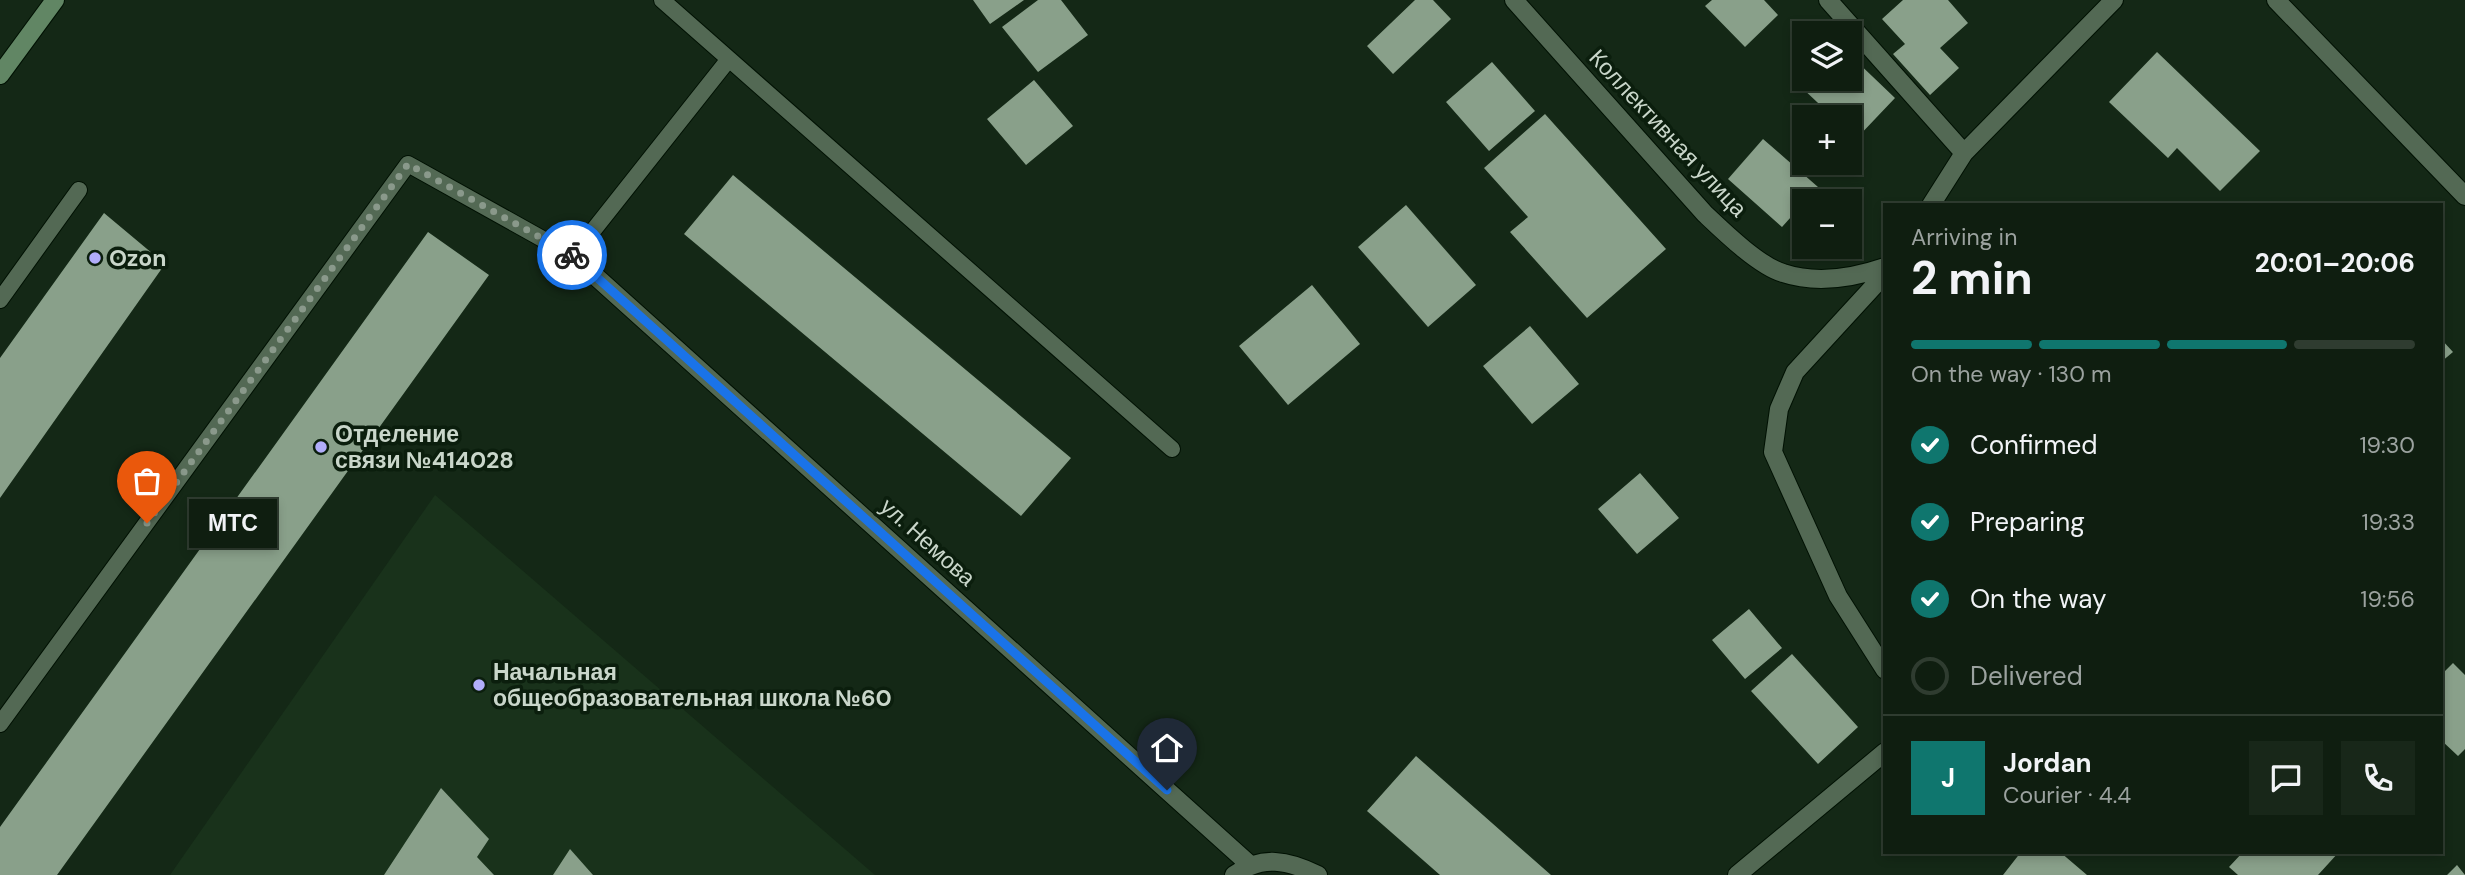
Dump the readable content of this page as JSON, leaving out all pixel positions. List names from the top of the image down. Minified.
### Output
{"streets":{"street":["Коллективная улица","ул. Немова"]},"places":["Ozon","Отделение связи №414028","МТС","Начальная общеобразовательная школа №60"],"page":{"map_buttons":["+","−"],"heading":["2 min","Arriving in","20:01–20:06"],"panel":["Jordan","Courier · 4.4"],"bar":"On the way · 130 m","list":[["Confirmed","19:30"],["Preparing","19:33"],["On the way","19:56"],"Delivered"],"bubble":"МТС","round":"J"}}
